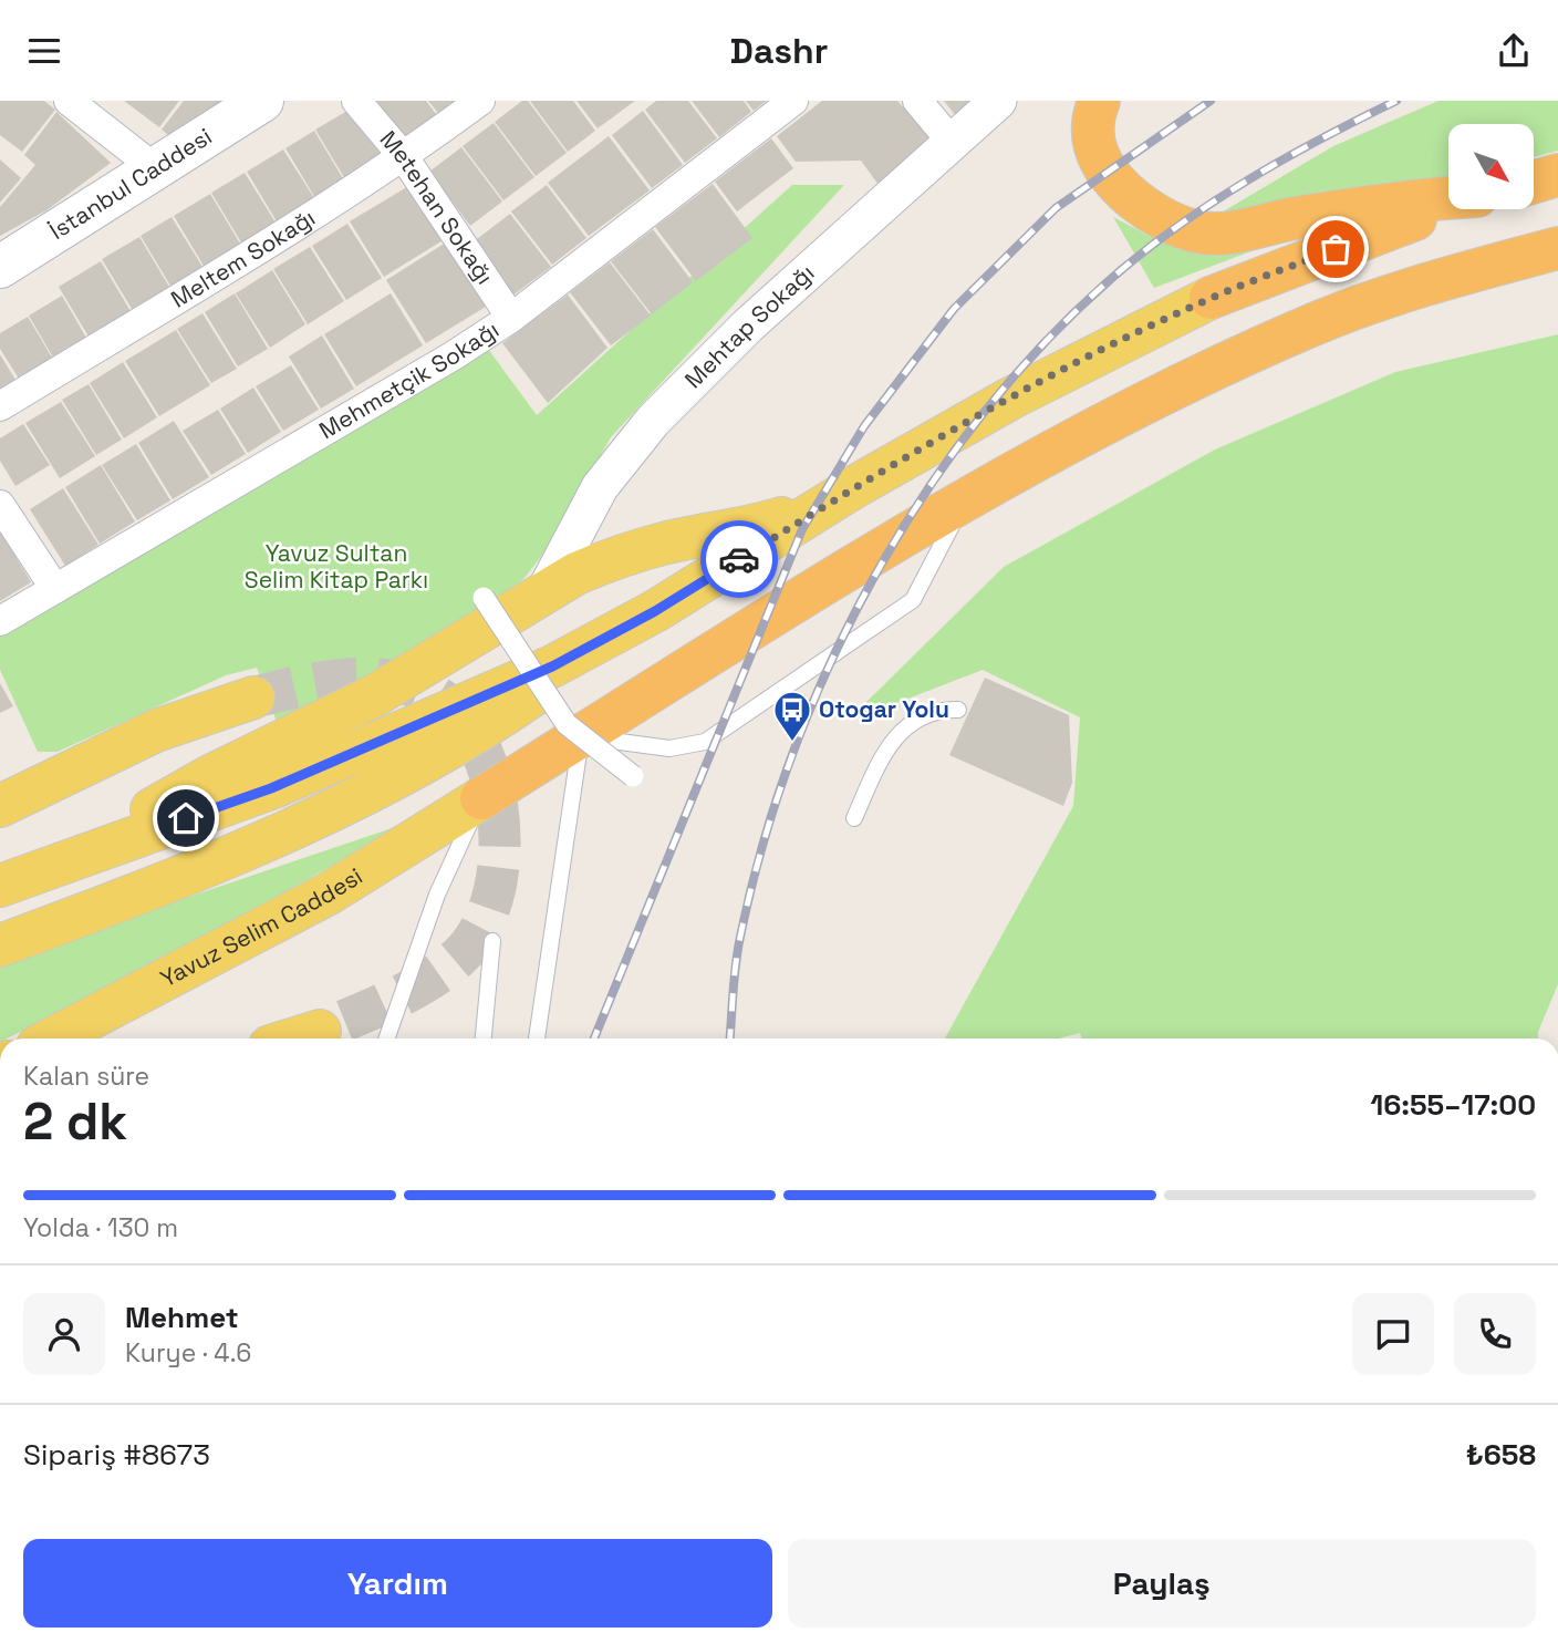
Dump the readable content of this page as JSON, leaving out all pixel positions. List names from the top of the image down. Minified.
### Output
{"streets":{"main road":["İstanbul Caddesi","Yavuz Selim Caddesi"],"street":["Metehan Sokağı","Meltem Sokağı","Mehtap Sokağı","Mehmetçik Sokağı"]},"crossings":[["Metehan Sokağı","Meltem Sokağı"],["Metehan Sokağı","Mehmetçik Sokağı"]],"parks":["Yavuz Sultan Selim Kitap Parkı"],"places":{"bus stop":["Otogar Yolu"]},"north":"bottom right","page":{"header":"Dashr","heading":["2 dk","Kalan süre","16:55–17:00"],"panel":["Mehmet","Kurye · 4.6","Sipariş #8673","₺658"],"bar":"Yolda · 130 m","buttons":["Yardım","Paylaş"]}}
